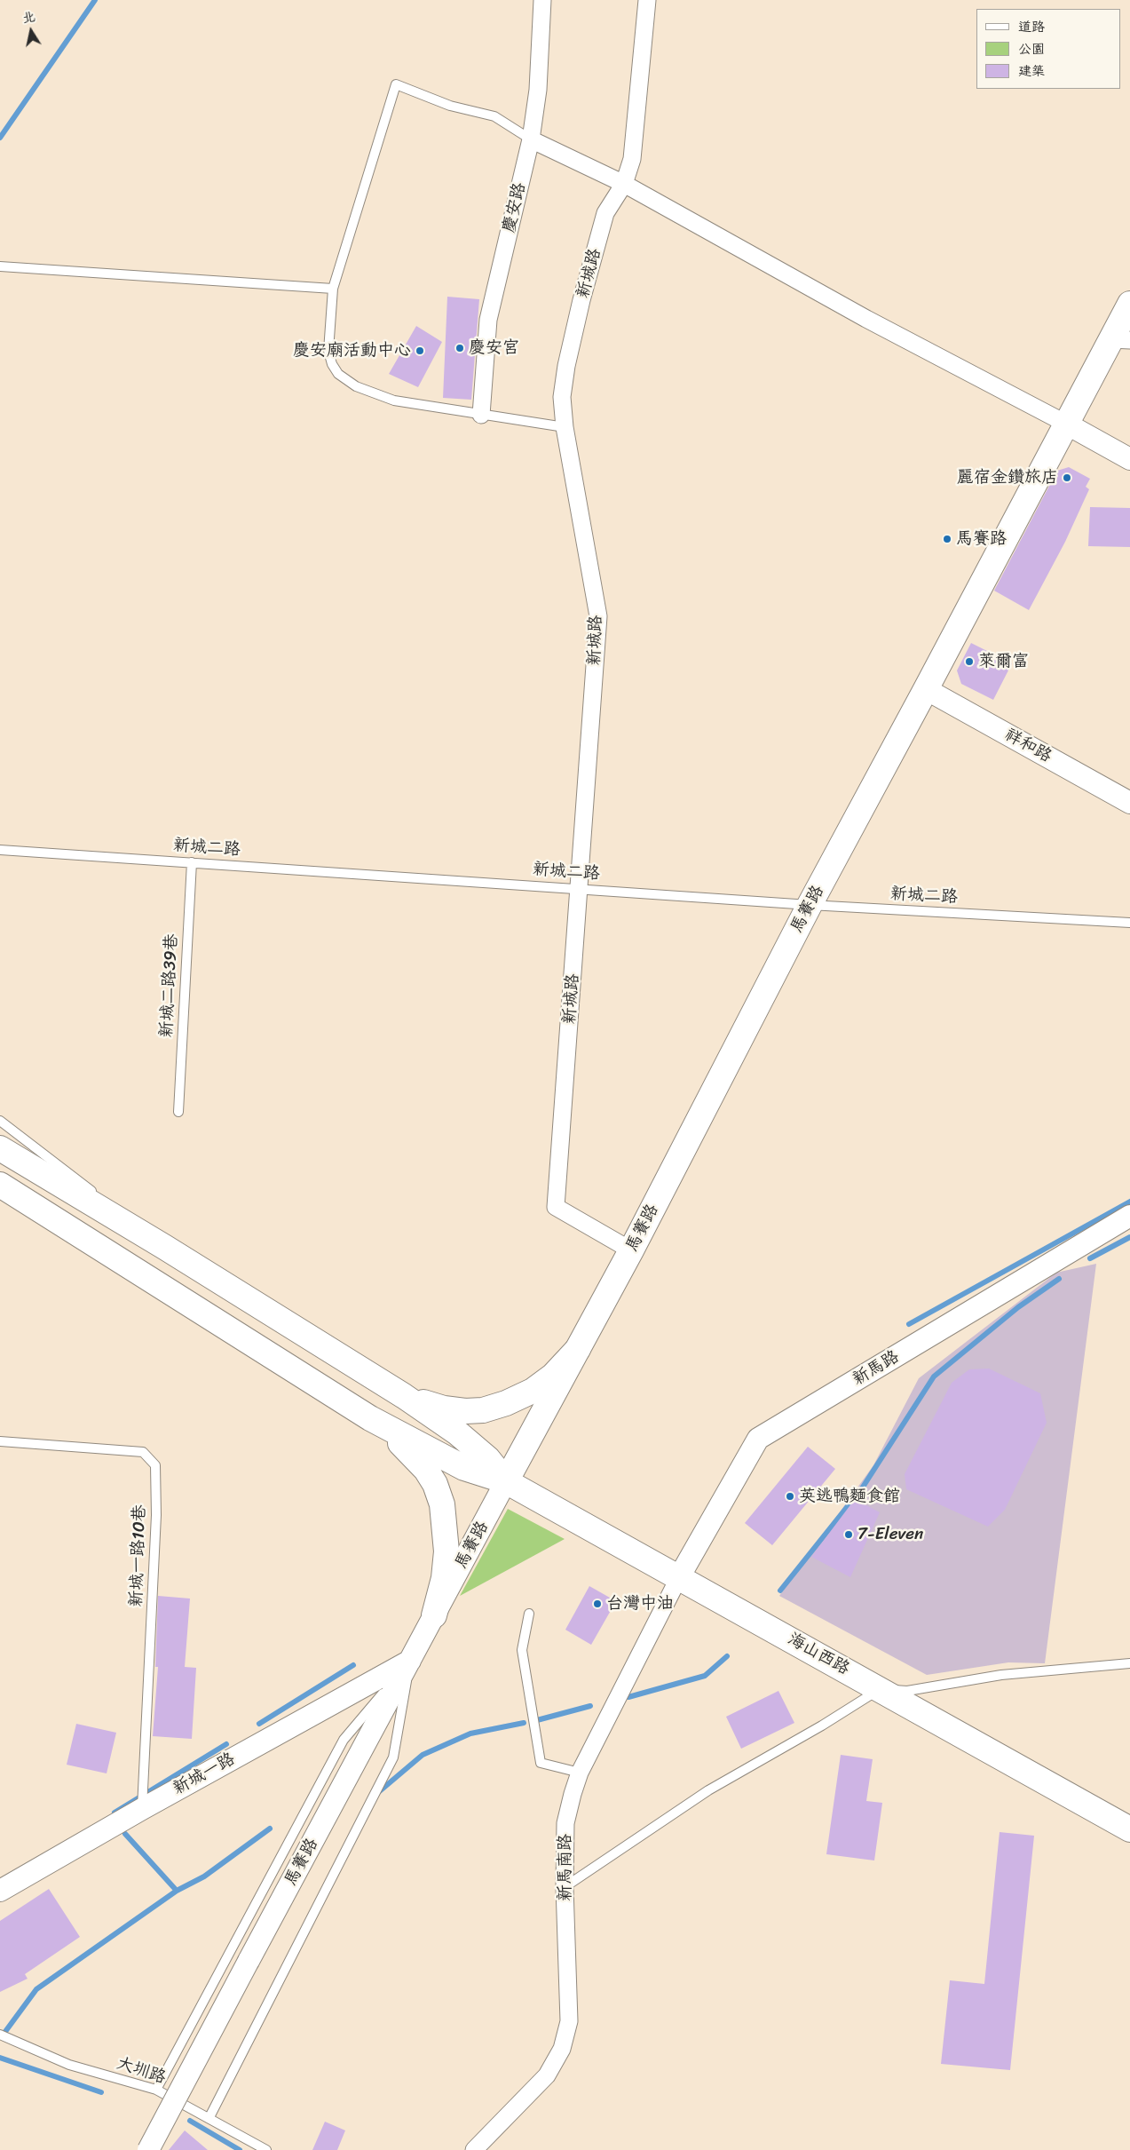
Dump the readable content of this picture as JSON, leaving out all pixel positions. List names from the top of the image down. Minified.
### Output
{"streets":{"main road":["馬賽路","海山西路"],"street":["慶安路","新城路","祥和路","新馬路","新城一路","新馬南路"],"lane":["新城二路","新城二路39巷","新城一路10巷","大圳路"]},"crossings":[["新城路","新城二路"],["新城路","馬賽路"],["祥和路","馬賽路"],["新城二路","馬賽路"],["新城二路","新城二路39巷"],["馬賽路","海山西路"],["馬賽路","新城一路"],["新馬路","海山西路"],["新馬路","新馬南路"],["新城一路10巷","新城一路"],["海山西路","新馬南路"]],"places":["慶安宮","慶安廟活動中心","麗宿金鑽旅店","馬賽路","萊爾富","英逃鴨麵食館","7-Eleven","台灣中油"],"legend":["道路","公園","建築"],"north":"top"}
